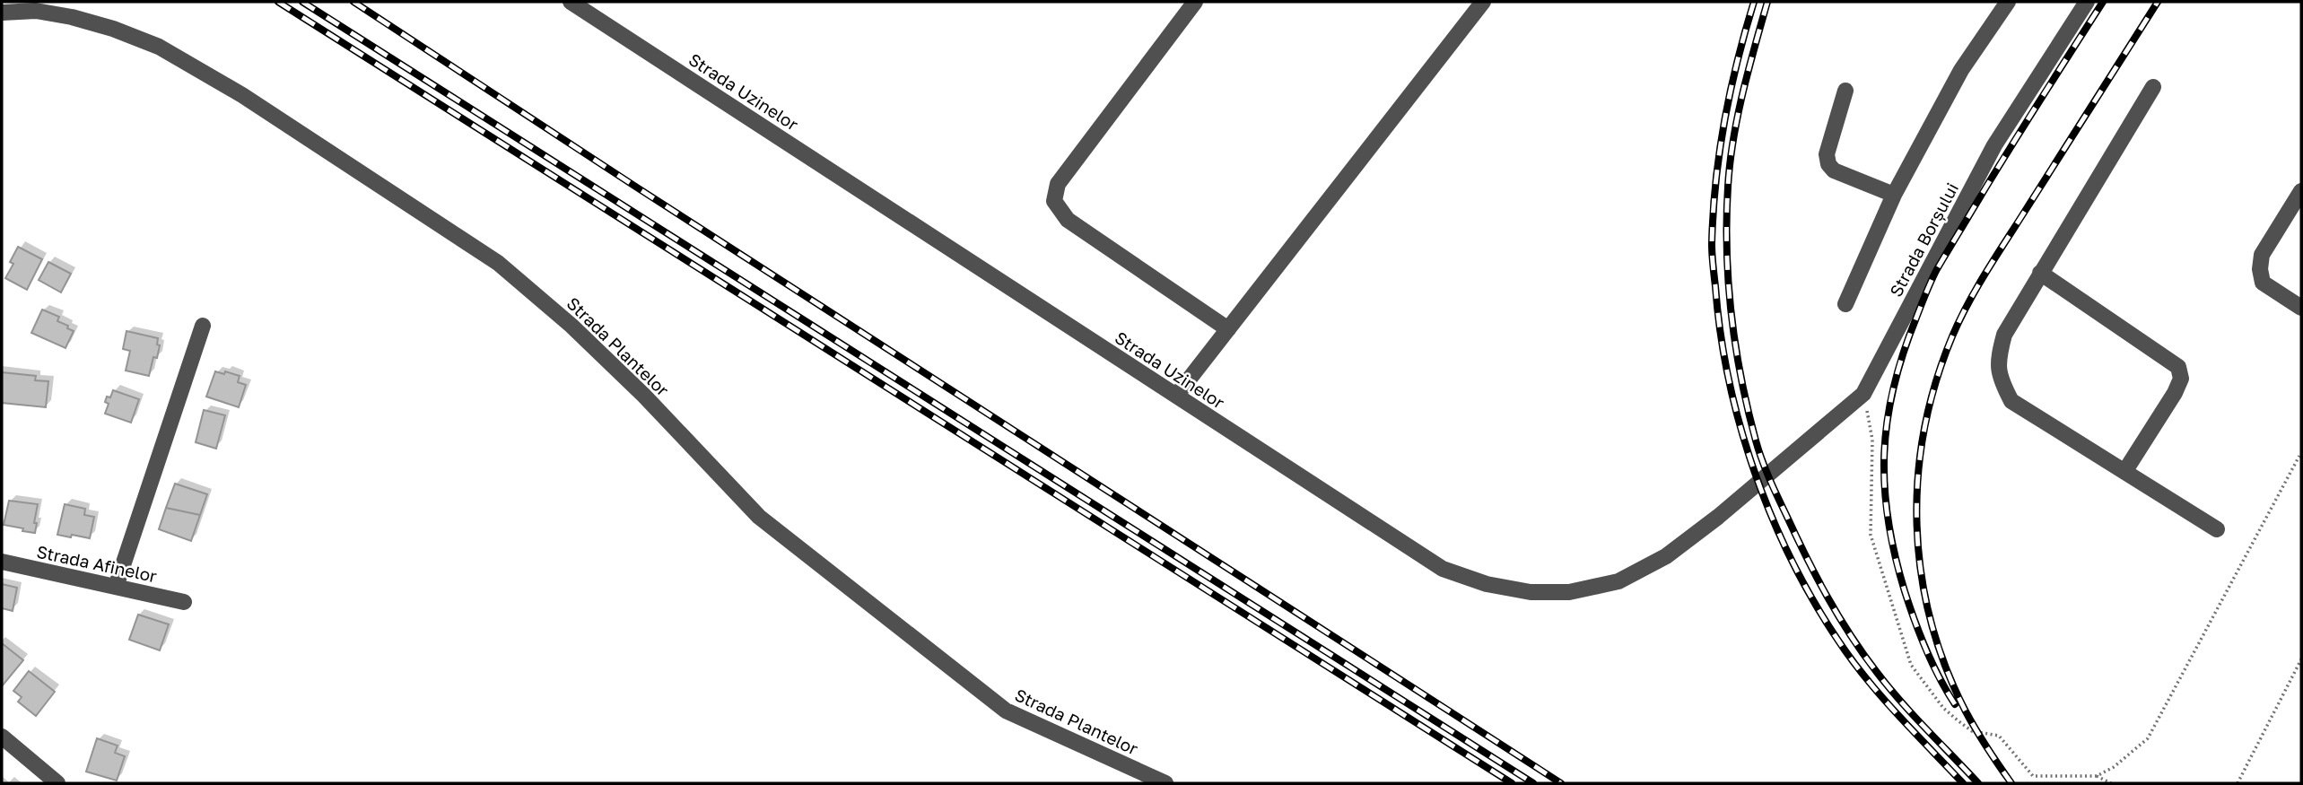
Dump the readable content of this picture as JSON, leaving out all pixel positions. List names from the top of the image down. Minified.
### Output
{"streets":{"street":["Strada Uzinelor","Strada Borșului","Strada Plantelor","Strada Afinelor"]},"crossings":[["Strada Uzinelor","Strada Borșului"]]}
